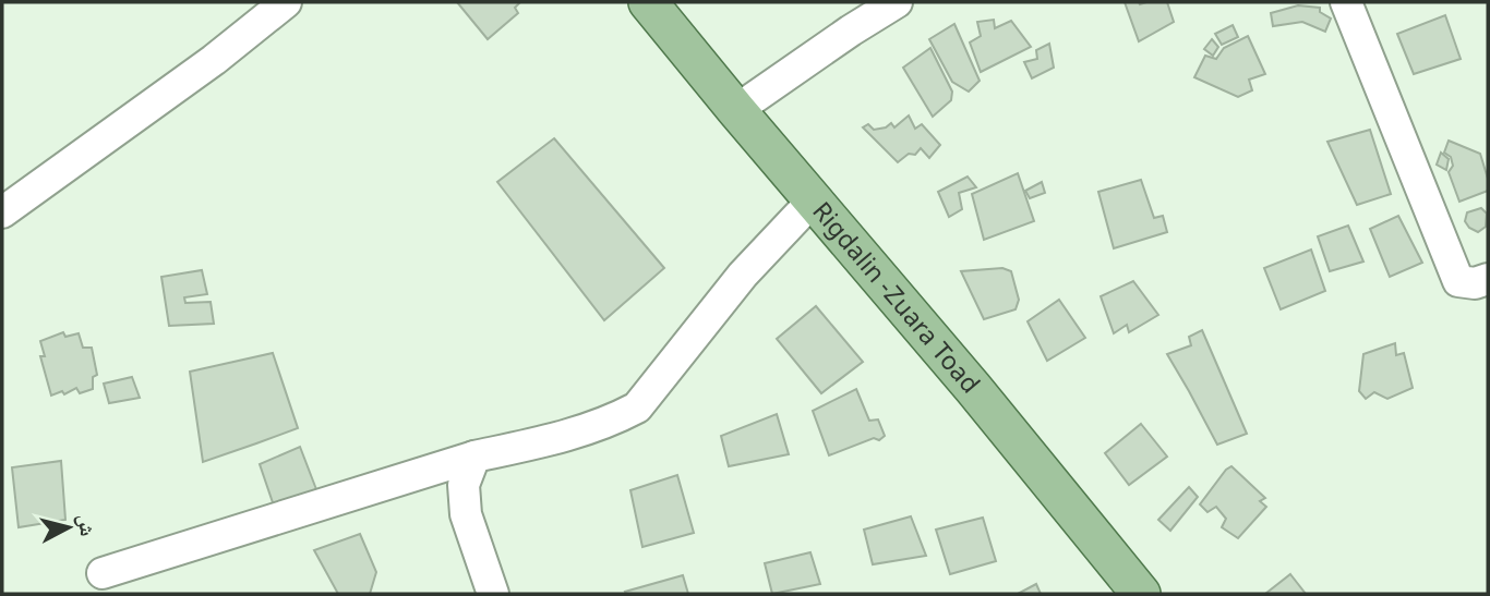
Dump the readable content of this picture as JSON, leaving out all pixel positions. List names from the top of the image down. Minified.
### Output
{"streets":{"main road":["Rigdalin -Zuara Toad"]},"north":"right"}
